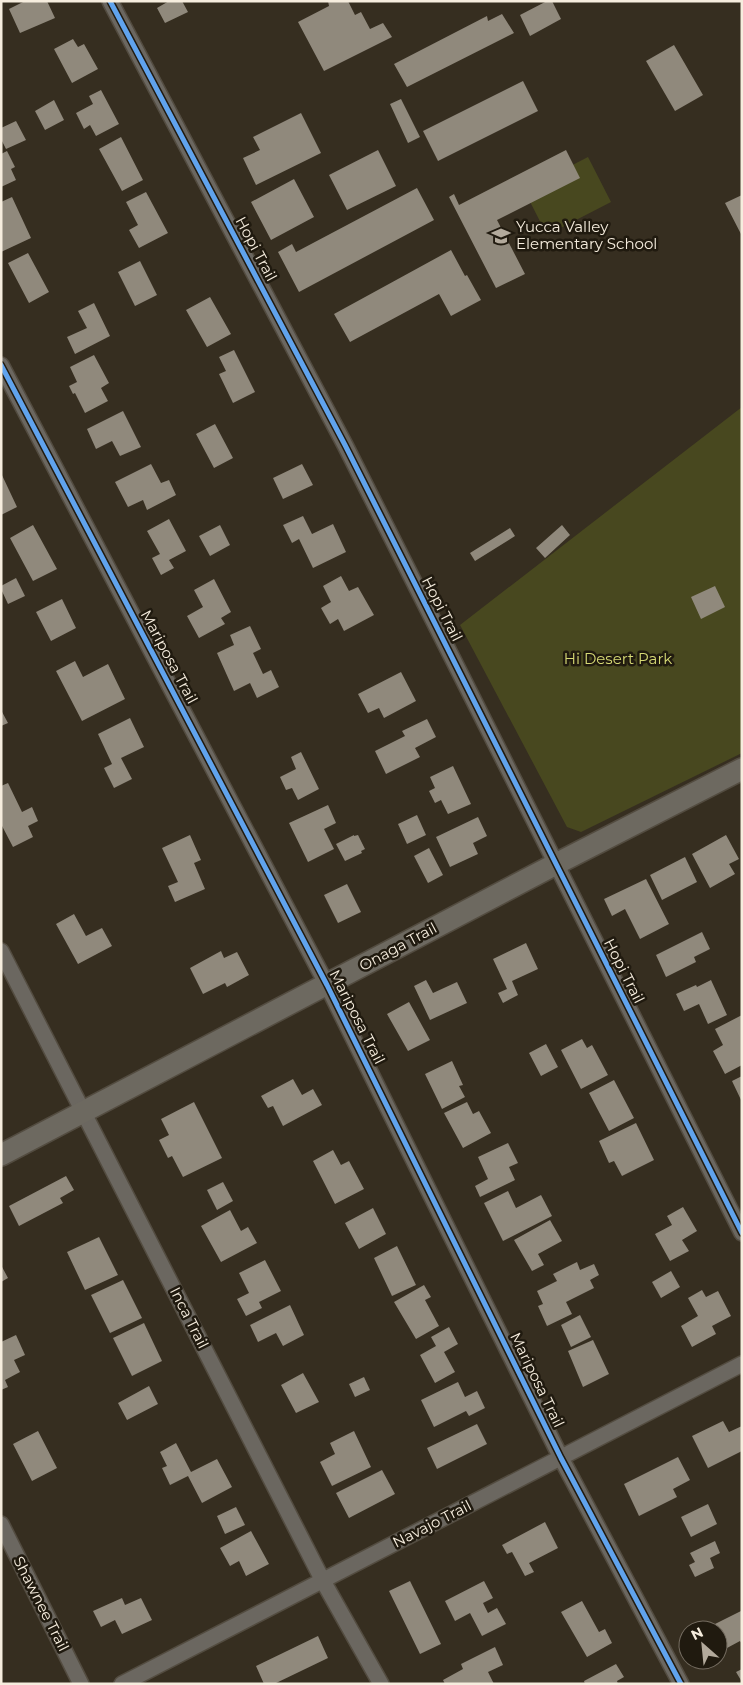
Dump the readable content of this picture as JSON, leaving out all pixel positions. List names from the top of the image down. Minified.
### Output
{"streets":{"street":["Hopi Trail","Mariposa Trail","Onaga Trail","Inca Trail","Navajo Trail","Shawnee Trail"]},"crossings":[["Hopi Trail","Onaga Trail"],["Mariposa Trail","Onaga Trail"],["Mariposa Trail","Navajo Trail"],["Onaga Trail","Inca Trail"],["Inca Trail","Navajo Trail"]],"parks":["Hi Desert Park"],"places":{"school or university":["Yucca Valley Elementary School"]},"north":"top left"}
